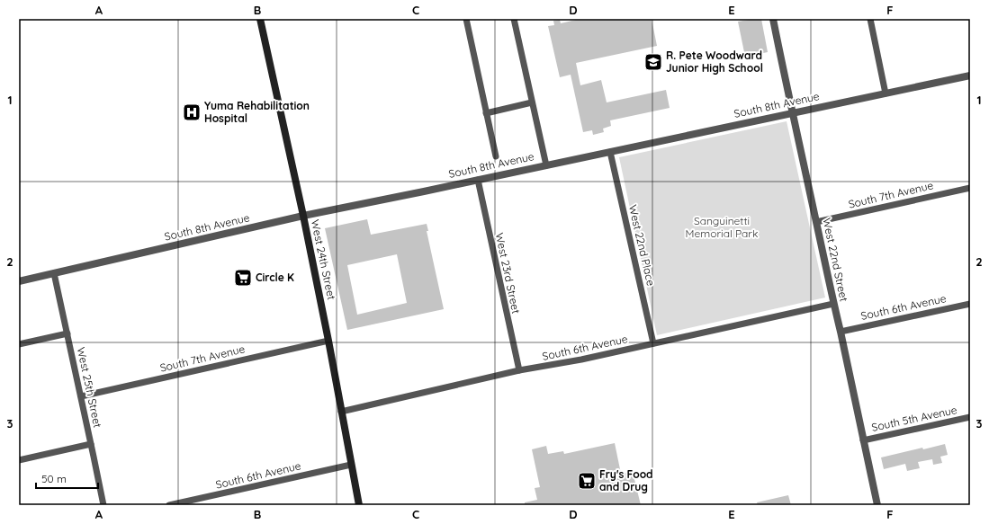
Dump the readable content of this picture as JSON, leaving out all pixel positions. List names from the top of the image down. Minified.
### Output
{"streets":{"main road":["West 24th Street"],"street":["South 8th Avenue","South 7th Avenue","West 22nd Place","West 22nd Street","West 23rd Street","South 6th Avenue","West 25th Street","South 5th Avenue"]},"crossings":[["South 8th Avenue","West 22nd Place"],["South 8th Avenue","West 24th Street"],["South 8th Avenue","West 22nd Street"],["South 8th Avenue","West 23rd Street"],["South 8th Avenue","West 25th Street"],["South 7th Avenue","West 24th Street"],["South 7th Avenue","West 22nd Street"],["South 7th Avenue","West 25th Street"],["West 22nd Place","South 6th Avenue"],["West 24th Street","South 6th Avenue"],["West 22nd Street","South 6th Avenue"],["West 22nd Street","South 5th Avenue"],["West 23rd Street","South 6th Avenue"]],"parks":["Sanguinetti Memorial Park"],"places":{"school or university":["R. Pete Woodward Junior High School"],"hospital":["Yuma Rehabilitation Hospital"],"supermarket":["Circle K","Fry's Food and Drug"]},"scale_bar":"50 m","grid":{"columns":["A","B","C","D","E","F"],"rows":["1","2","3"]}}
